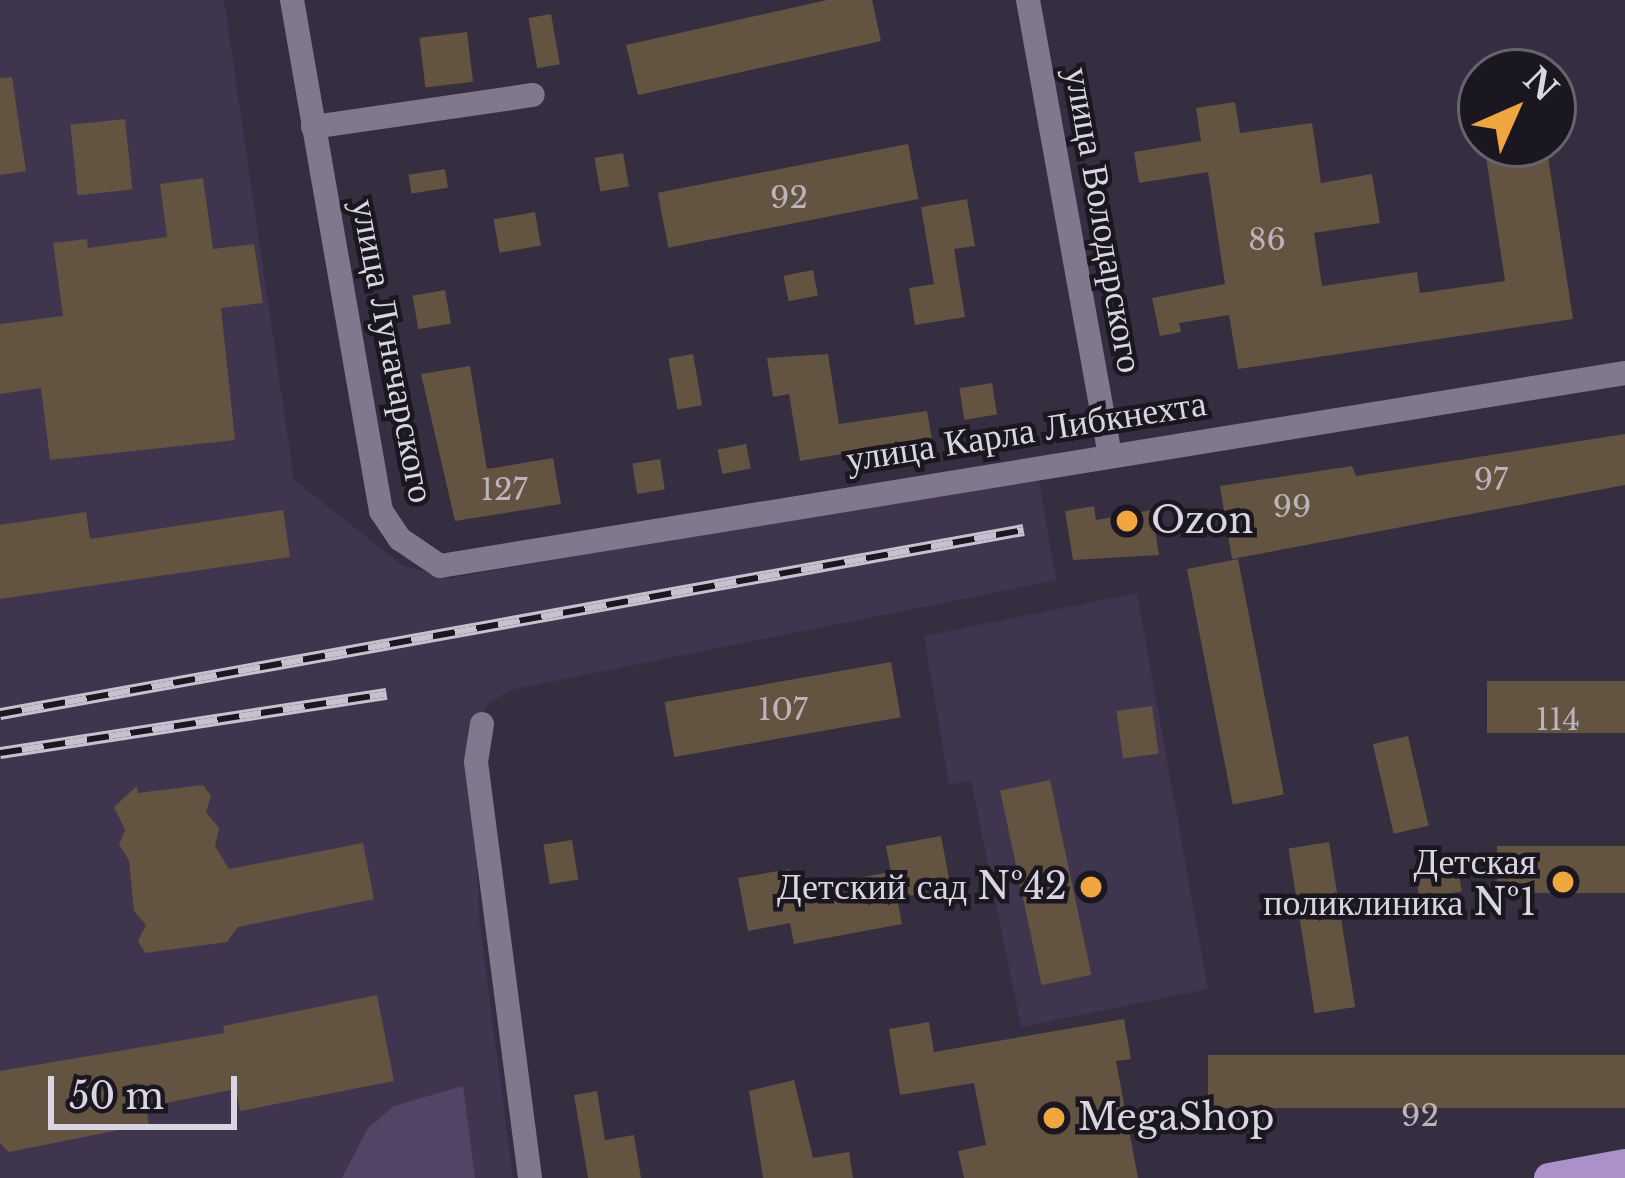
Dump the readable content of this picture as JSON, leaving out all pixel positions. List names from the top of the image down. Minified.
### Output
{"streets":{"street":["улица Володарского","улица Луначарского","улица Карла Либкнехта"]},"crossings":[["улица Володарского","улица Карла Либкнехта"],["улица Луначарского","улица Карла Либкнехта"]],"places":["Ozon","Детская поликлиника №1","Детский сад №42","MegaShop"],"house_numbers":["92","86","97","127","99","107","114","92"],"scale_bar":"50 m","north":"top right"}
